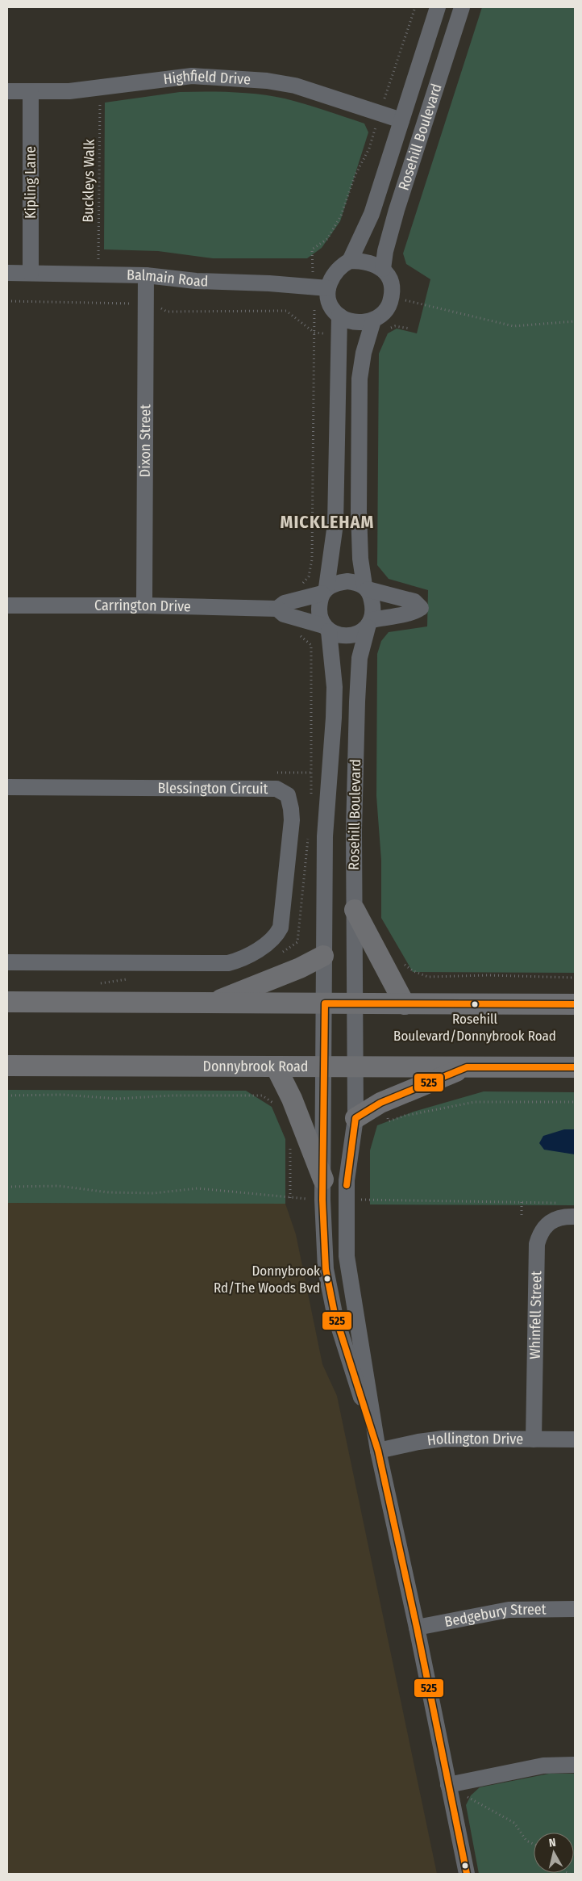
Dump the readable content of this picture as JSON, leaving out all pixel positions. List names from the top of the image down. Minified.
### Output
{"streets":{"main road":["Donnybrook Road"],"street":["Highfield Drive","Rosehill Boulevard","Kipling Lane","Balmain Road","Dixon Street","Carrington Drive","Blessington Circuit","Whinfell Street","Hollington Drive","Bedgebury Street"],"path":["Buckleys Walk"]},"crossings":[["Highfield Drive","Rosehill Boulevard"],["Highfield Drive","Buckleys Walk"],["Highfield Drive","Kipling Lane"],["Rosehill Boulevard","Balmain Road"],["Rosehill Boulevard","Carrington Drive"],["Rosehill Boulevard","Donnybrook Road"],["Rosehill Boulevard","Hollington Drive"],["Buckleys Walk","Balmain Road"],["Kipling Lane","Balmain Road"],["Balmain Road","Dixon Street"],["Dixon Street","Carrington Drive"],["Whinfell Street","Hollington Drive"]],"districts":["MICKLEHAM"],"places":["Rosehill Boulevard/Donnybrook Road","Donnybrook Rd/The Woods Bvd"],"lines":["transit line 525"],"north":"top"}
